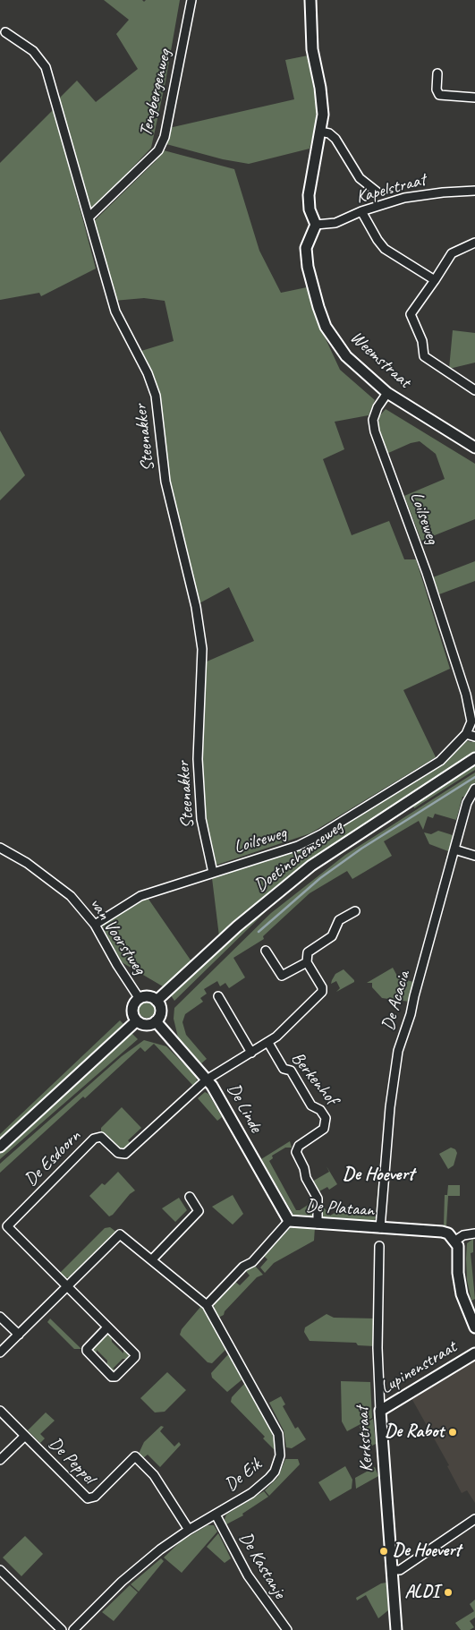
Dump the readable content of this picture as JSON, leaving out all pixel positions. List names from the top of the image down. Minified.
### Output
{"streets":{"street":["Tengbergenweg","Kapelstraat","Weemstraat","Steenakker","Loilseweg","Doetinchemseweg","van Voorstweg","De Acacia","Berkenhof","De Linde","De Esdoorn","De Plataan","Lupinenstraat","Kerkstraat","De Peppel","De Eik","De Kastanje"]},"crossings":[["Tengbergenweg","Steenakker"],["Kapelstraat","Weemstraat"],["Weemstraat","Loilseweg"],["Steenakker","Loilseweg"],["Loilseweg","van Voorstweg"],["Doetinchemseweg","van Voorstweg"],["Doetinchemseweg","De Linde"],["van Voorstweg","De Linde"],["De Acacia","De Plataan"],["Berkenhof","De Linde"],["Berkenhof","De Esdoorn"],["Berkenhof","De Plataan"],["De Linde","De Esdoorn"],["De Linde","De Plataan"],["De Esdoorn","De Eik"],["De Plataan","De Eik"],["Lupinenstraat","Kerkstraat"],["De Peppel","De Eik"],["De Eik","De Kastanje"]],"districts":["De Hoevert"],"places":["De Rabot","De Hoevert","ALDI"]}
